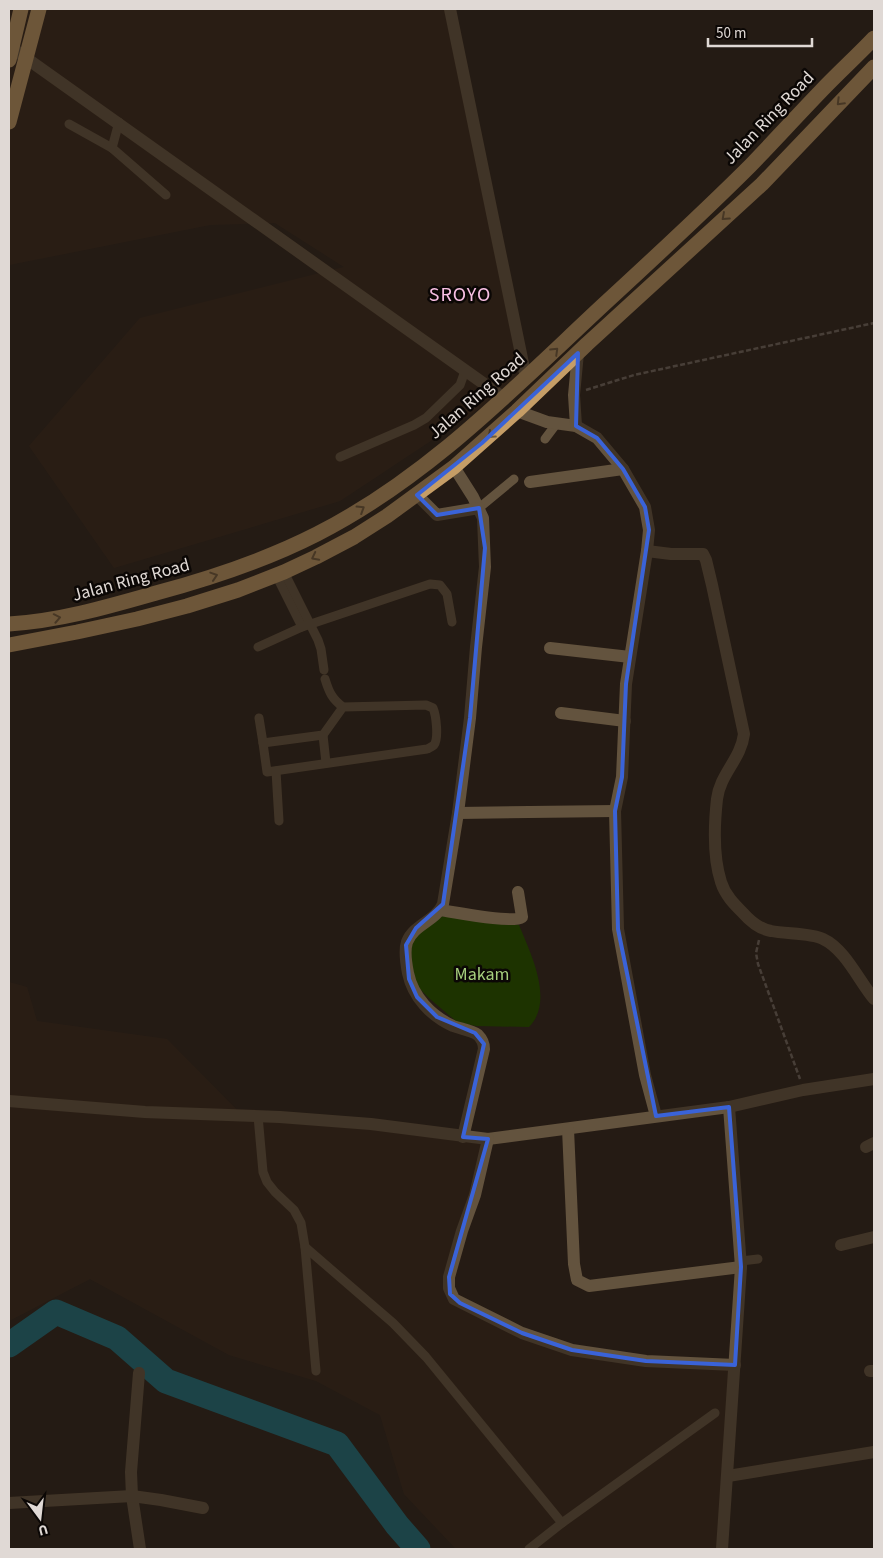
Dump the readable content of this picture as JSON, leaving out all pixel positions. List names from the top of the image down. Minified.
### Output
{"streets":{"highway":["Jalan Ring Road"]},"districts":["SROYO"],"parks":["Makam"],"scale_bar":"50 m","north":"bottom"}
